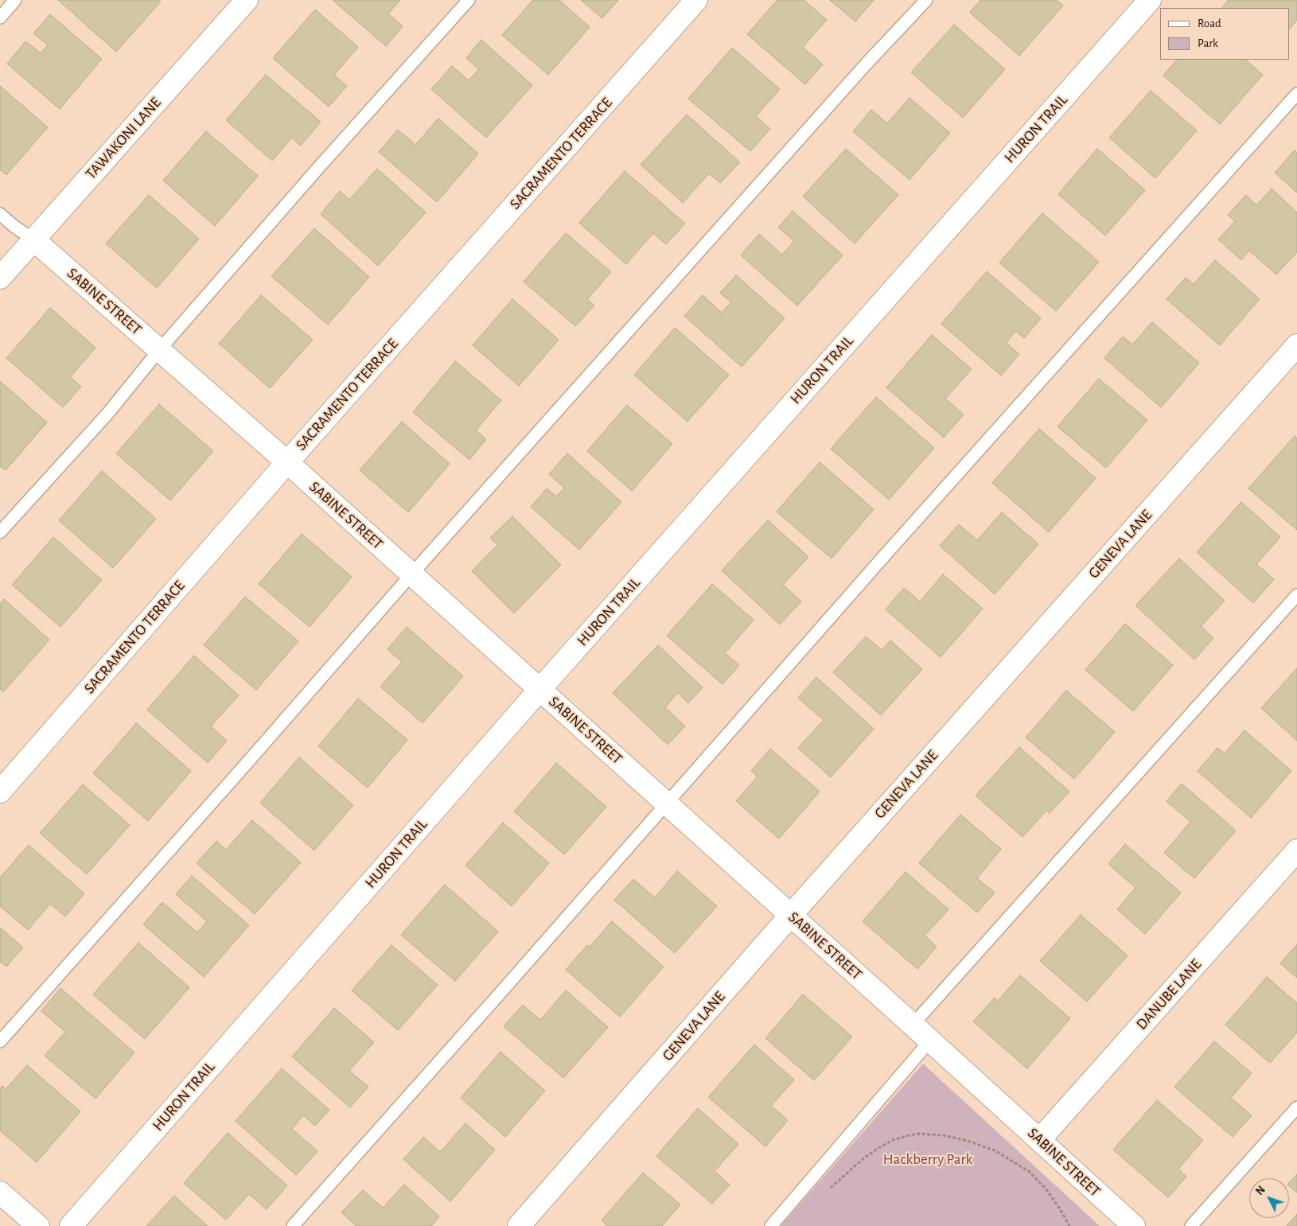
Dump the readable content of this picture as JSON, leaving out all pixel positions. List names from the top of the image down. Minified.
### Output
{"streets":{"street":["HURON TRAIL","TAWAKONI LANE","SACRAMENTO TERRACE","SABINE STREET","GENEVA LANE","DANUBE LANE"]},"crossings":[["HURON TRAIL","SABINE STREET"],["TAWAKONI LANE","SABINE STREET"],["SACRAMENTO TERRACE","SABINE STREET"],["SABINE STREET","GENEVA LANE"],["SABINE STREET","DANUBE LANE"]],"parks":["Hackberry Park"],"legend":["Road","Park"],"north":"top left"}
